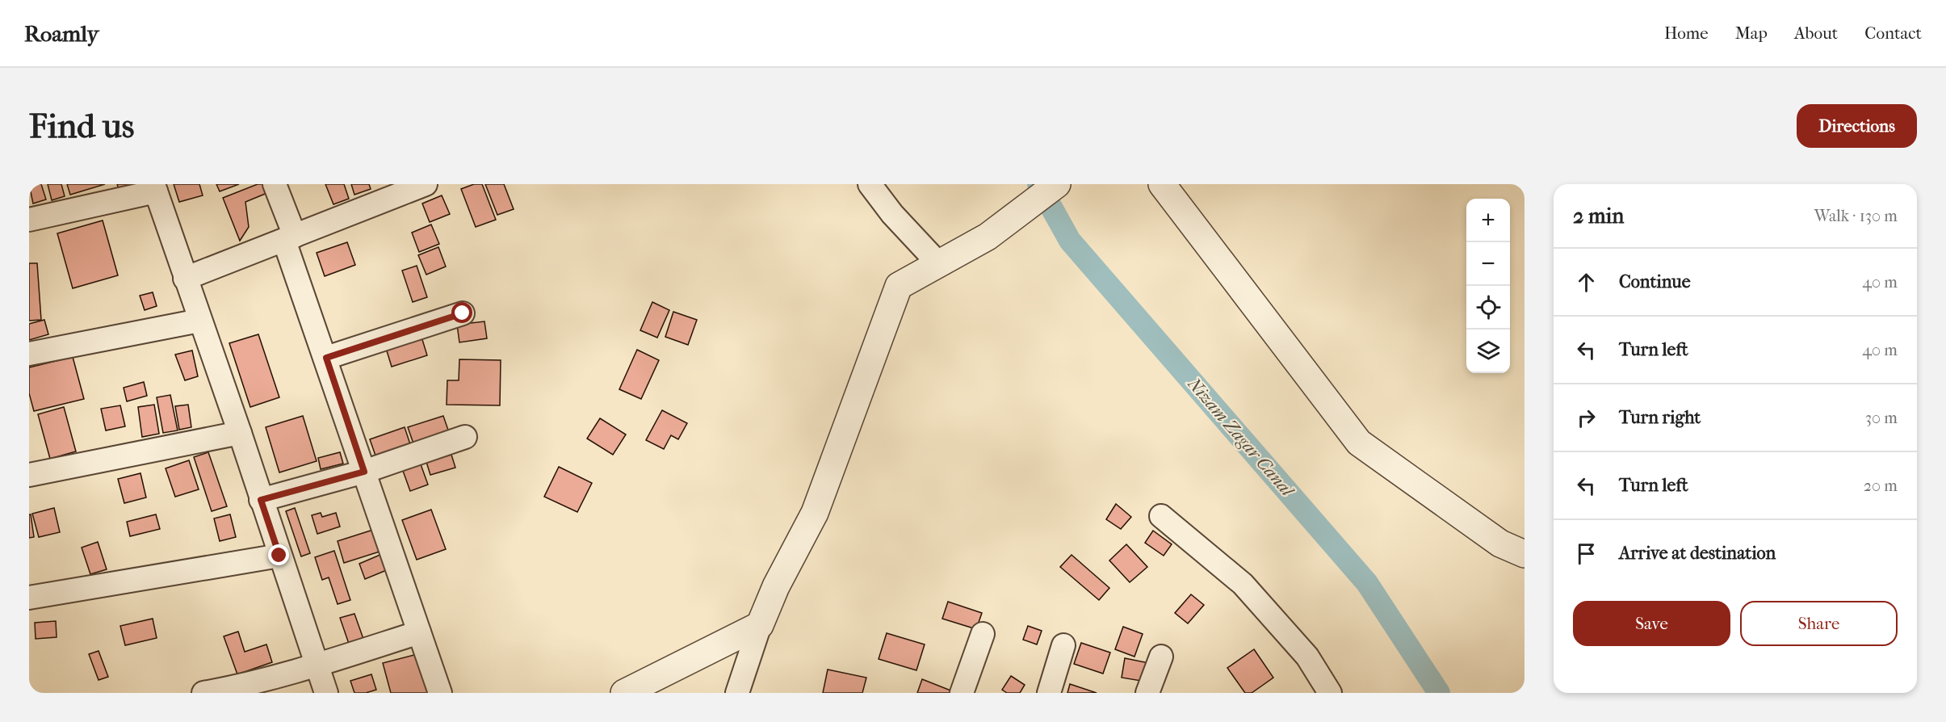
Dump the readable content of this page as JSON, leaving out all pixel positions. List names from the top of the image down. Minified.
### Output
{"water":["Nizam Zagar Canal"],"page":{"header":"Roamly","nav":["Home","Map","About","Contact"],"buttons":["Directions",["Save","Share"]],"title":"Find us","heading":["2 min","Walk · 130 m"],"map_buttons":["+","−"],"list":[["Continue","40 m"],["Turn left","40 m"],["Turn right","30 m"],["Turn left","20 m"],"Arrive at destination"]}}
